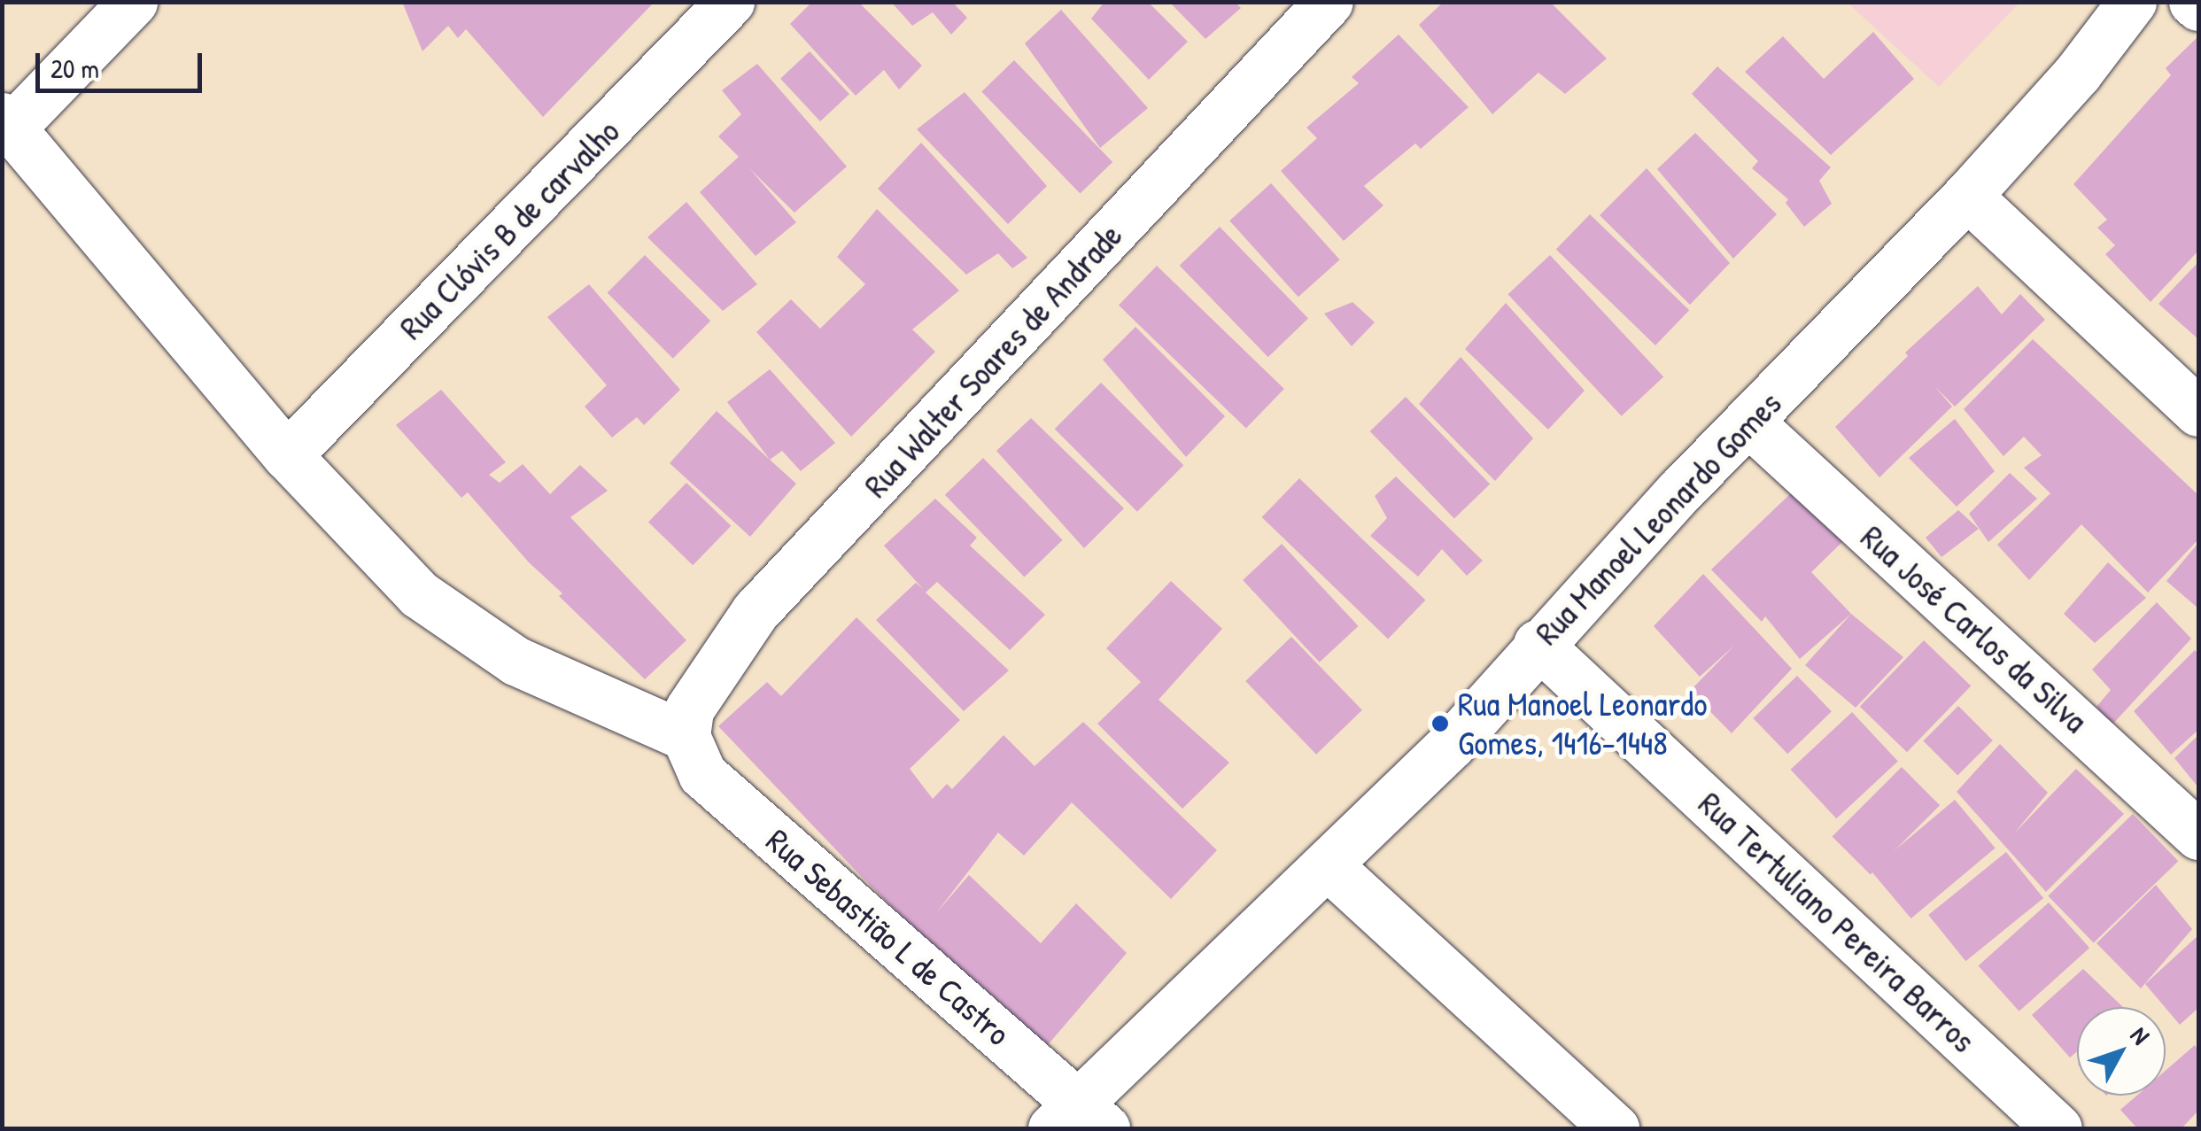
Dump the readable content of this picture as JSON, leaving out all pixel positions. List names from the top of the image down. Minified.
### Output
{"streets":{"street":["Rua Clóvis B de carvalho","Rua Walter Soares de Andrade","Rua Manoel Leonardo Gomes","Rua José Carlos da Silva","Rua Tertuliano Pereira Barros","Rua Sebastião L de Castro"]},"crossings":[["Rua Walter Soares de Andrade","Rua Sebastião L de Castro"],["Rua Manoel Leonardo Gomes","Rua José Carlos da Silva"],["Rua Manoel Leonardo Gomes","Rua Tertuliano Pereira Barros"],["Rua Manoel Leonardo Gomes","Rua Sebastião L de Castro"]],"places":["Rua Manoel Leonardo Gomes, 1416-1448"],"scale_bar":"20 m","north":"top right"}
